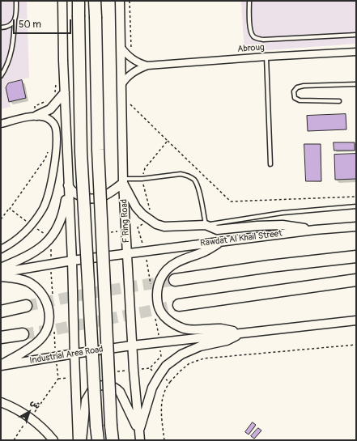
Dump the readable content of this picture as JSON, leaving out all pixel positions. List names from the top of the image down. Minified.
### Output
{"streets":{"street":["Abroug","F Ring Road","Rawdat Al Khail Street","Industrial Area Road"]},"crossings":[["Abroug","F Ring Road"],["F Ring Road","Rawdat Al Khail Street"],["F Ring Road","Industrial Area Road"]],"scale_bar":"50 m","north":"top right"}
